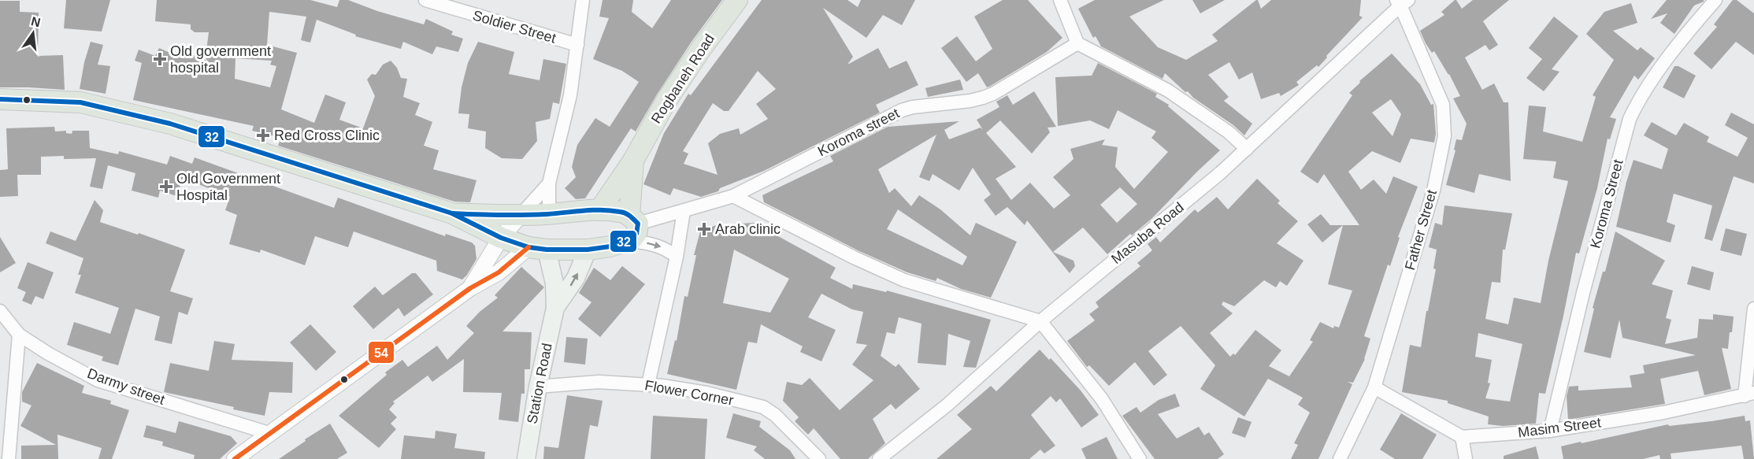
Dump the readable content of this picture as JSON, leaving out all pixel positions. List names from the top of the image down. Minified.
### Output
{"streets":{"main road":["Rogbaneh Road","Station Road"],"street":["Soldier Street","Koroma street","Koroma Street","Father Street","Masuba Road","Darmy street","Flower Corner","Masim Street"]},"crossings":[["Koroma Street","Masim Street"],["Father Street","Masuba Road"],["Station Road","Flower Corner"]],"places":{"health":["Old government hospital","Red Cross Clinic","Old Government Hospital","Arab clinic"]},"lines":["transit line 32","transit line 54"],"north":"top"}
